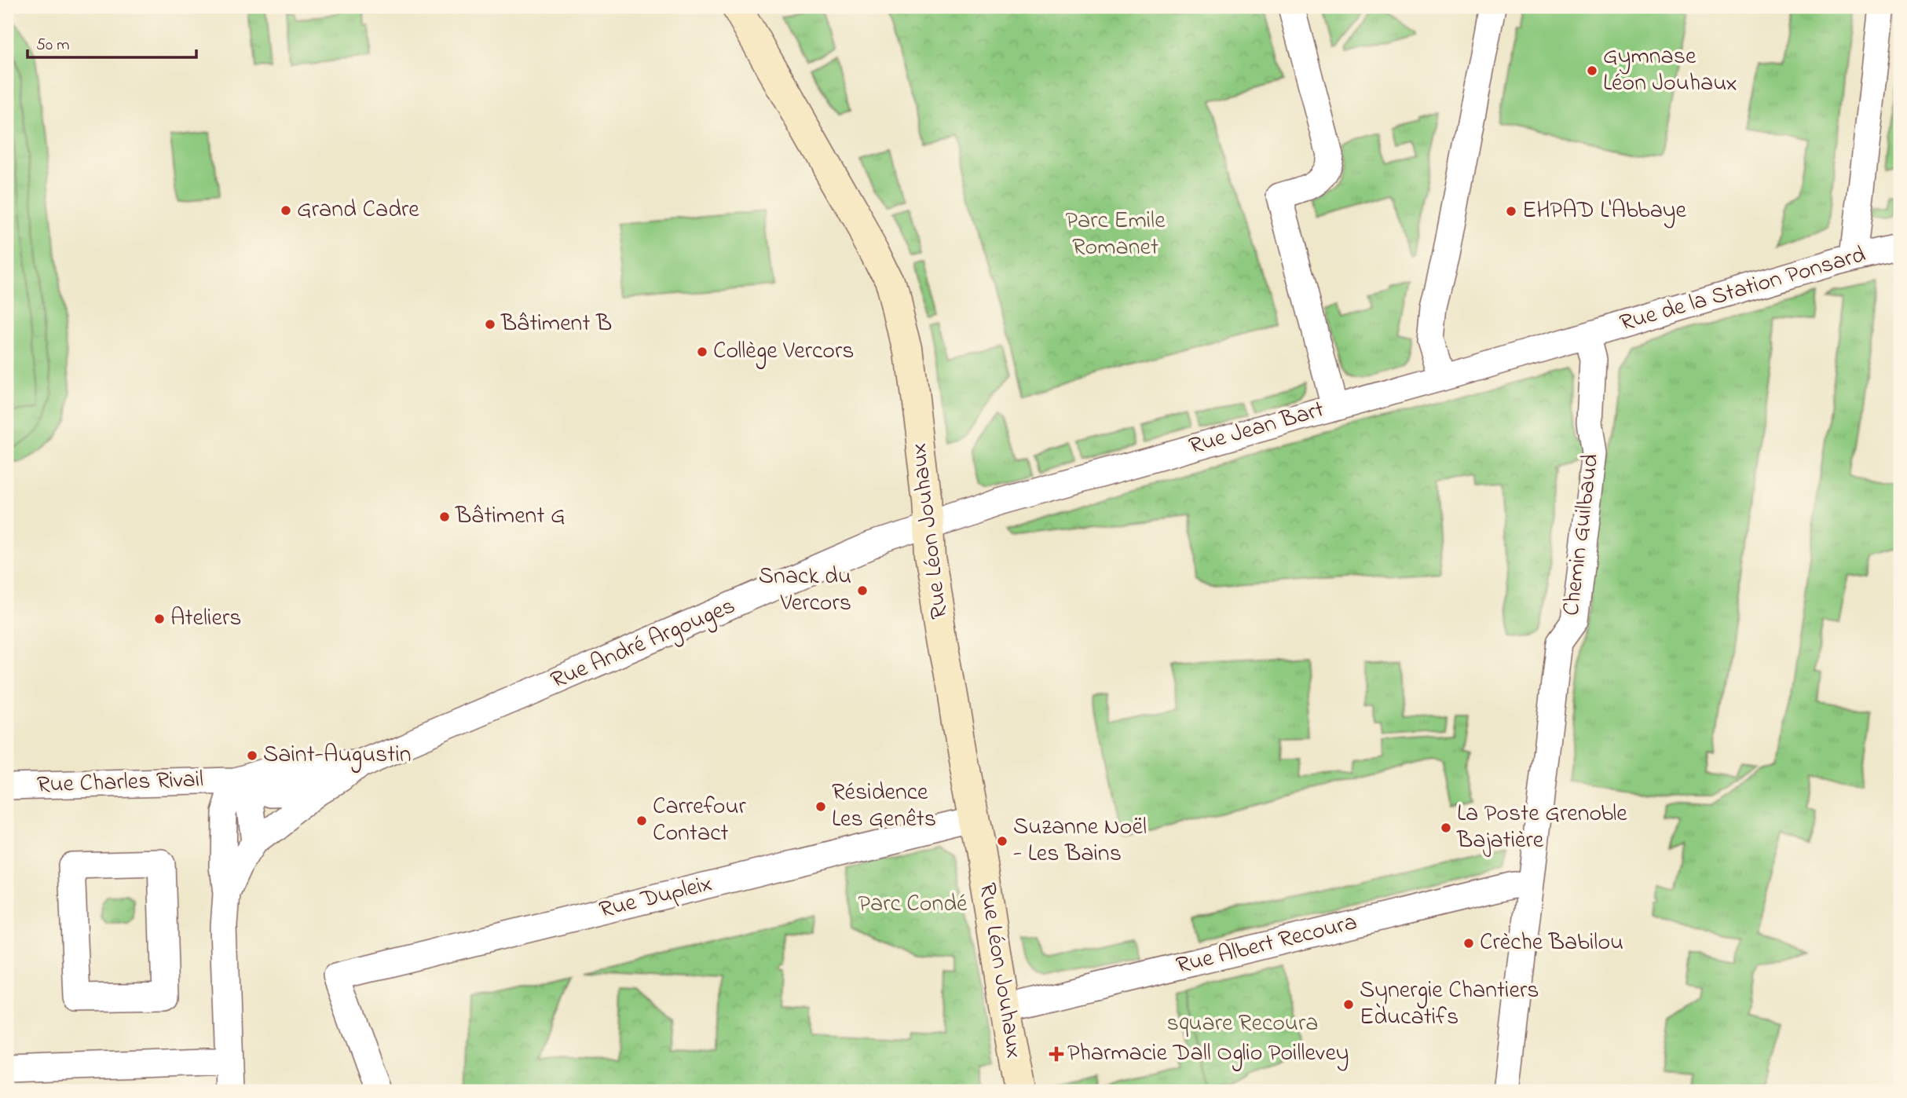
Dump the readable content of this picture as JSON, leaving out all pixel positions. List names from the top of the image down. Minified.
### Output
{"streets":{"street":["Rue de la Station Ponsard","Rue Jean Bart","Rue Léon Jouhaux","Chemin Guilbaud","Rue André Argouges","Rue Charles Rivail","Rue Dupleix","Rue Albert Recoura"]},"crossings":[["Rue de la Station Ponsard","Rue Jean Bart"],["Rue de la Station Ponsard","Chemin Guilbaud"],["Rue Jean Bart","Rue Léon Jouhaux"],["Rue Jean Bart","Chemin Guilbaud"],["Rue Jean Bart","Rue André Argouges"],["Rue Léon Jouhaux","Rue André Argouges"],["Rue Léon Jouhaux","Rue Dupleix"],["Rue Léon Jouhaux","Rue Albert Recoura"],["Chemin Guilbaud","Rue Albert Recoura"],["Rue André Argouges","Rue Charles Rivail"]],"parks":["Parc Emile Romanet","Parc Condé","square Recoura"],"places":{"other":["Gymnase Léon Jouhaux","Grand Cadre","EHPAD L'Abbaye","Bâtiment B","Collège Vercors","Bâtiment G","Snack du Vercors","Ateliers","Saint-Augustin","Résidence Les Genêts","Carrefour Contact","La Poste Grenoble Bajatière","Suzanne Noël - Les Bains","Crèche Babilou","Synergie Chantiers Educatifs"],"health":["Pharmacie Dall Oglio Poillevey"]},"scale_bar":"50 m"}
